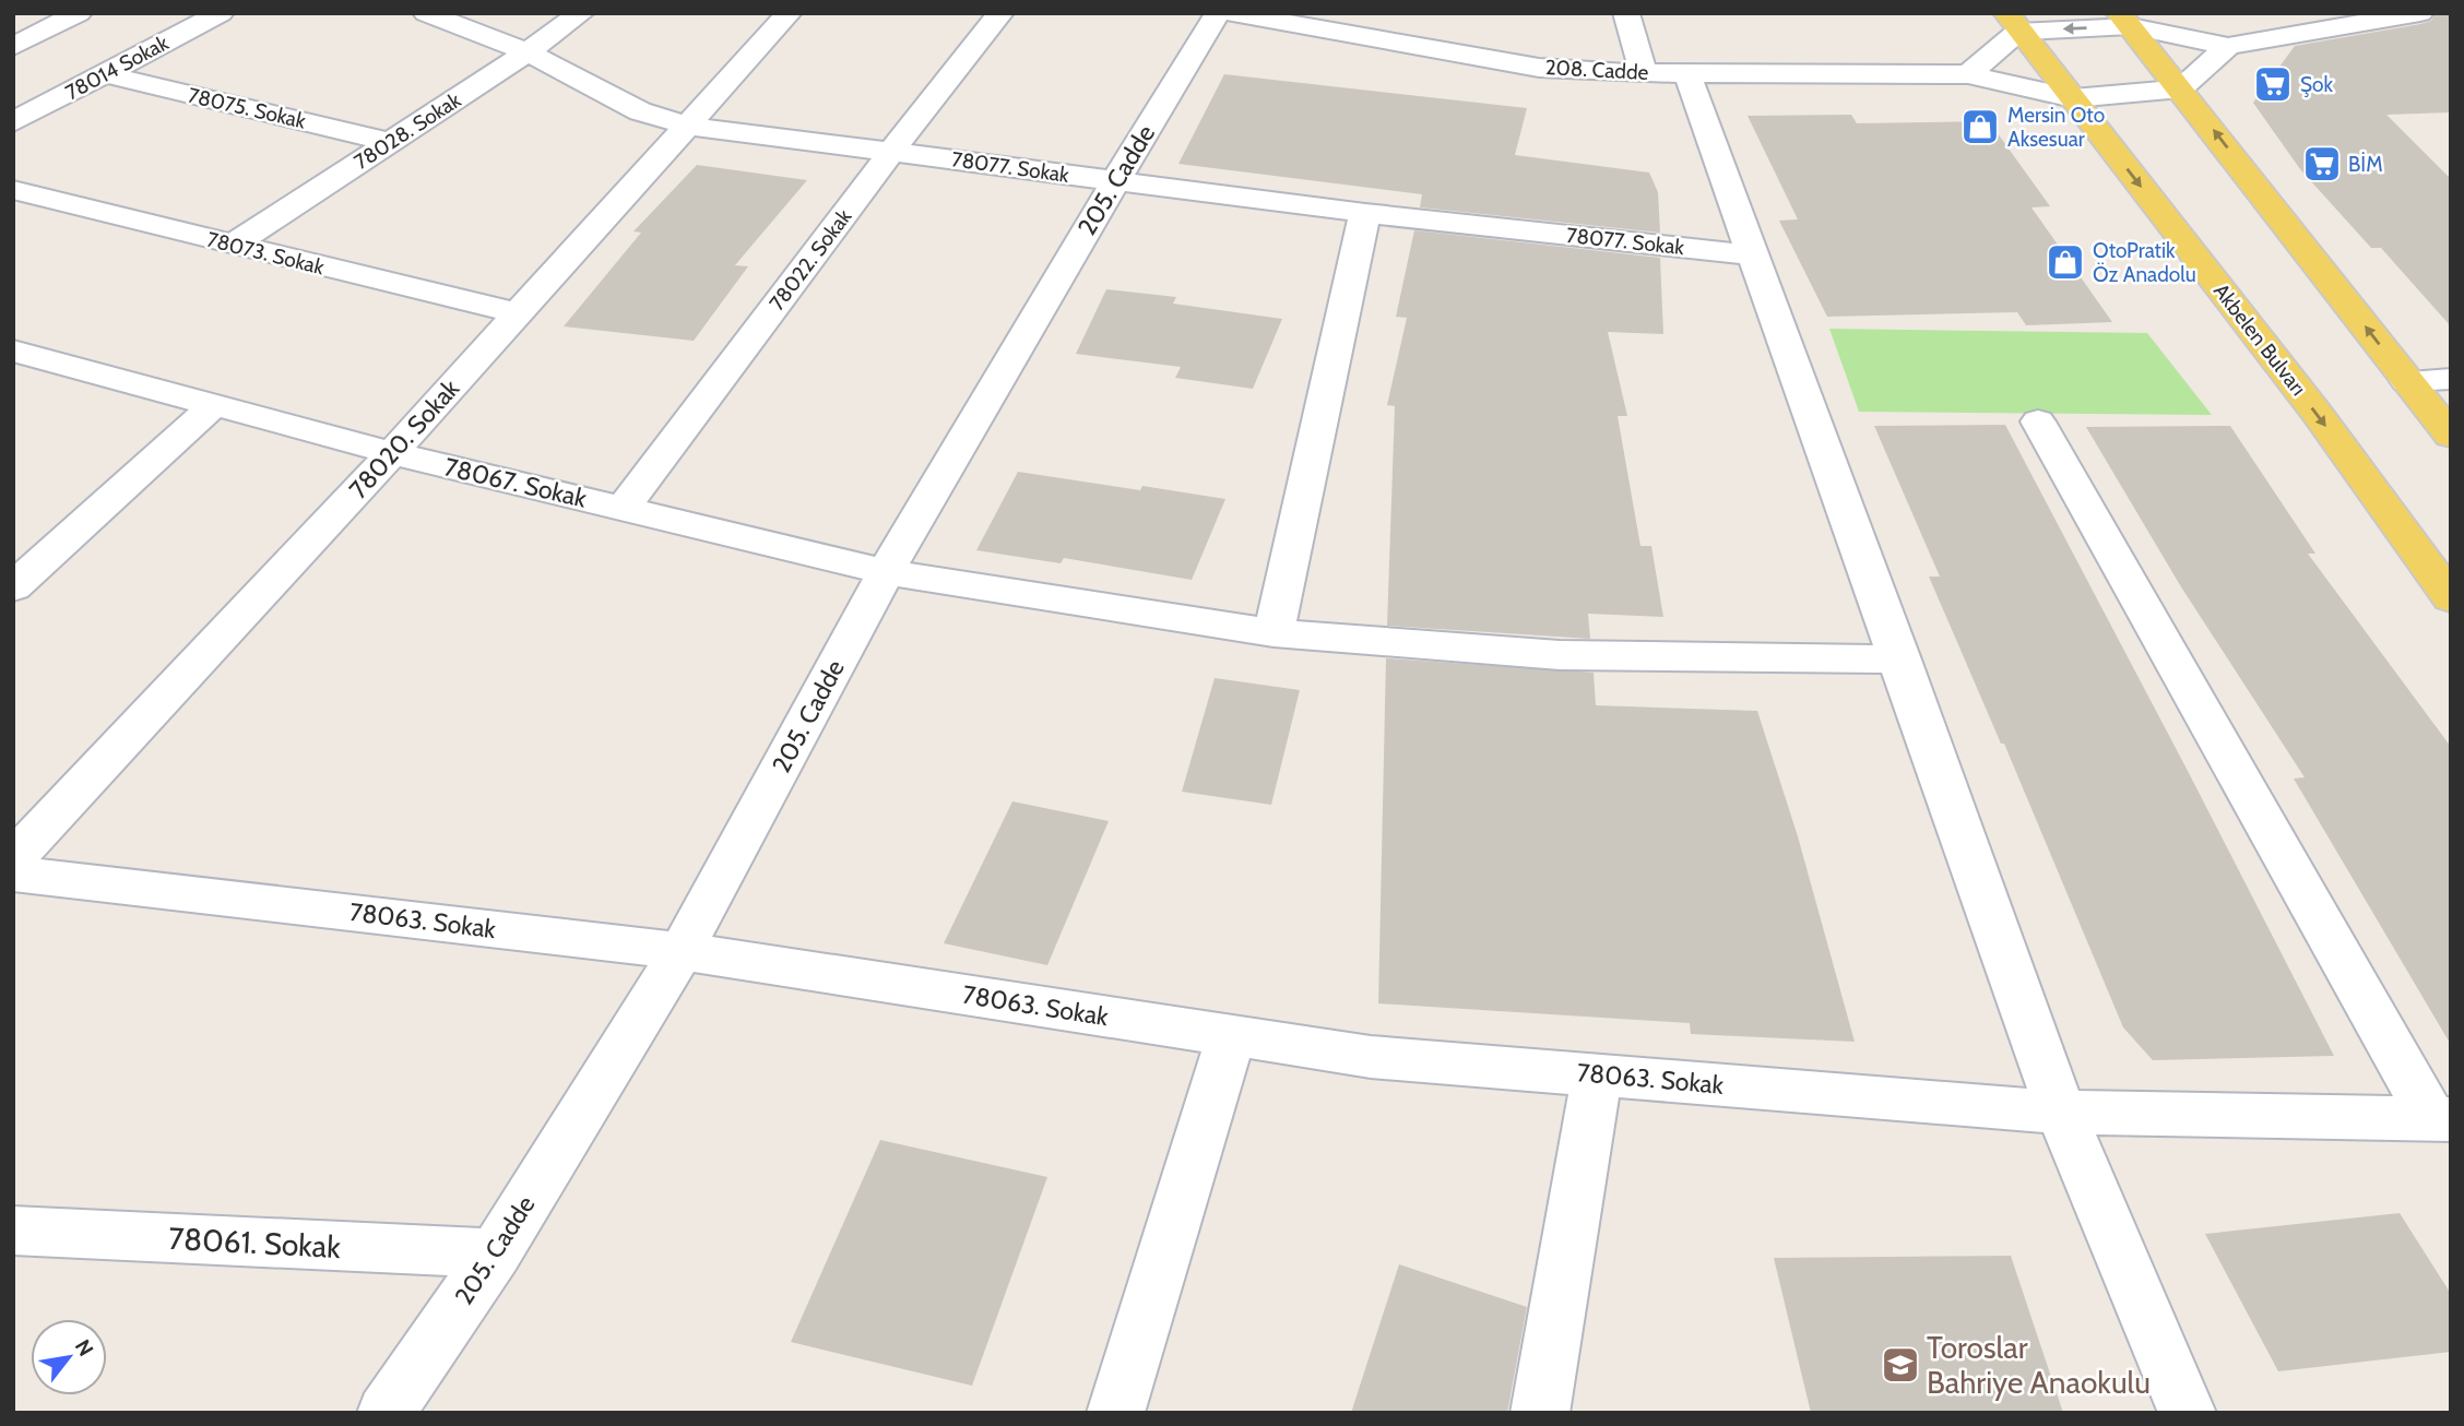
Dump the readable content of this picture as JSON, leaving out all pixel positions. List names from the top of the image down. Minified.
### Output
{"streets":{"main road":["Akbelen Bulvarı"],"street":["78014 Sokak","208. Cadde","78075. Sokak","78028. Sokak","78077. Sokak","205. Cadde","78073. Sokak","78022. Sokak","78020. Sokak","78067. Sokak","78063. Sokak","78061. Sokak"]},"crossings":[["78014 Sokak","78075. Sokak"],["208. Cadde","Akbelen Bulvarı"],["78075. Sokak","78028. Sokak"],["78028. Sokak","78077. Sokak"],["78028. Sokak","78073. Sokak"],["78077. Sokak","205. Cadde"],["78077. Sokak","78022. Sokak"],["78077. Sokak","78020. Sokak"],["205. Cadde","78067. Sokak"],["205. Cadde","78063. Sokak"],["205. Cadde","78061. Sokak"],["78073. Sokak","78020. Sokak"],["78022. Sokak","78067. Sokak"],["78020. Sokak","78067. Sokak"]],"places":{"supermarket":["Şok","BİM"],"shop":["Mersin Oto Aksesuar","OtoPratik Öz Anadolu"],"school or university":["Toroslar Bahriye Anaokulu"]},"north":"top right"}
